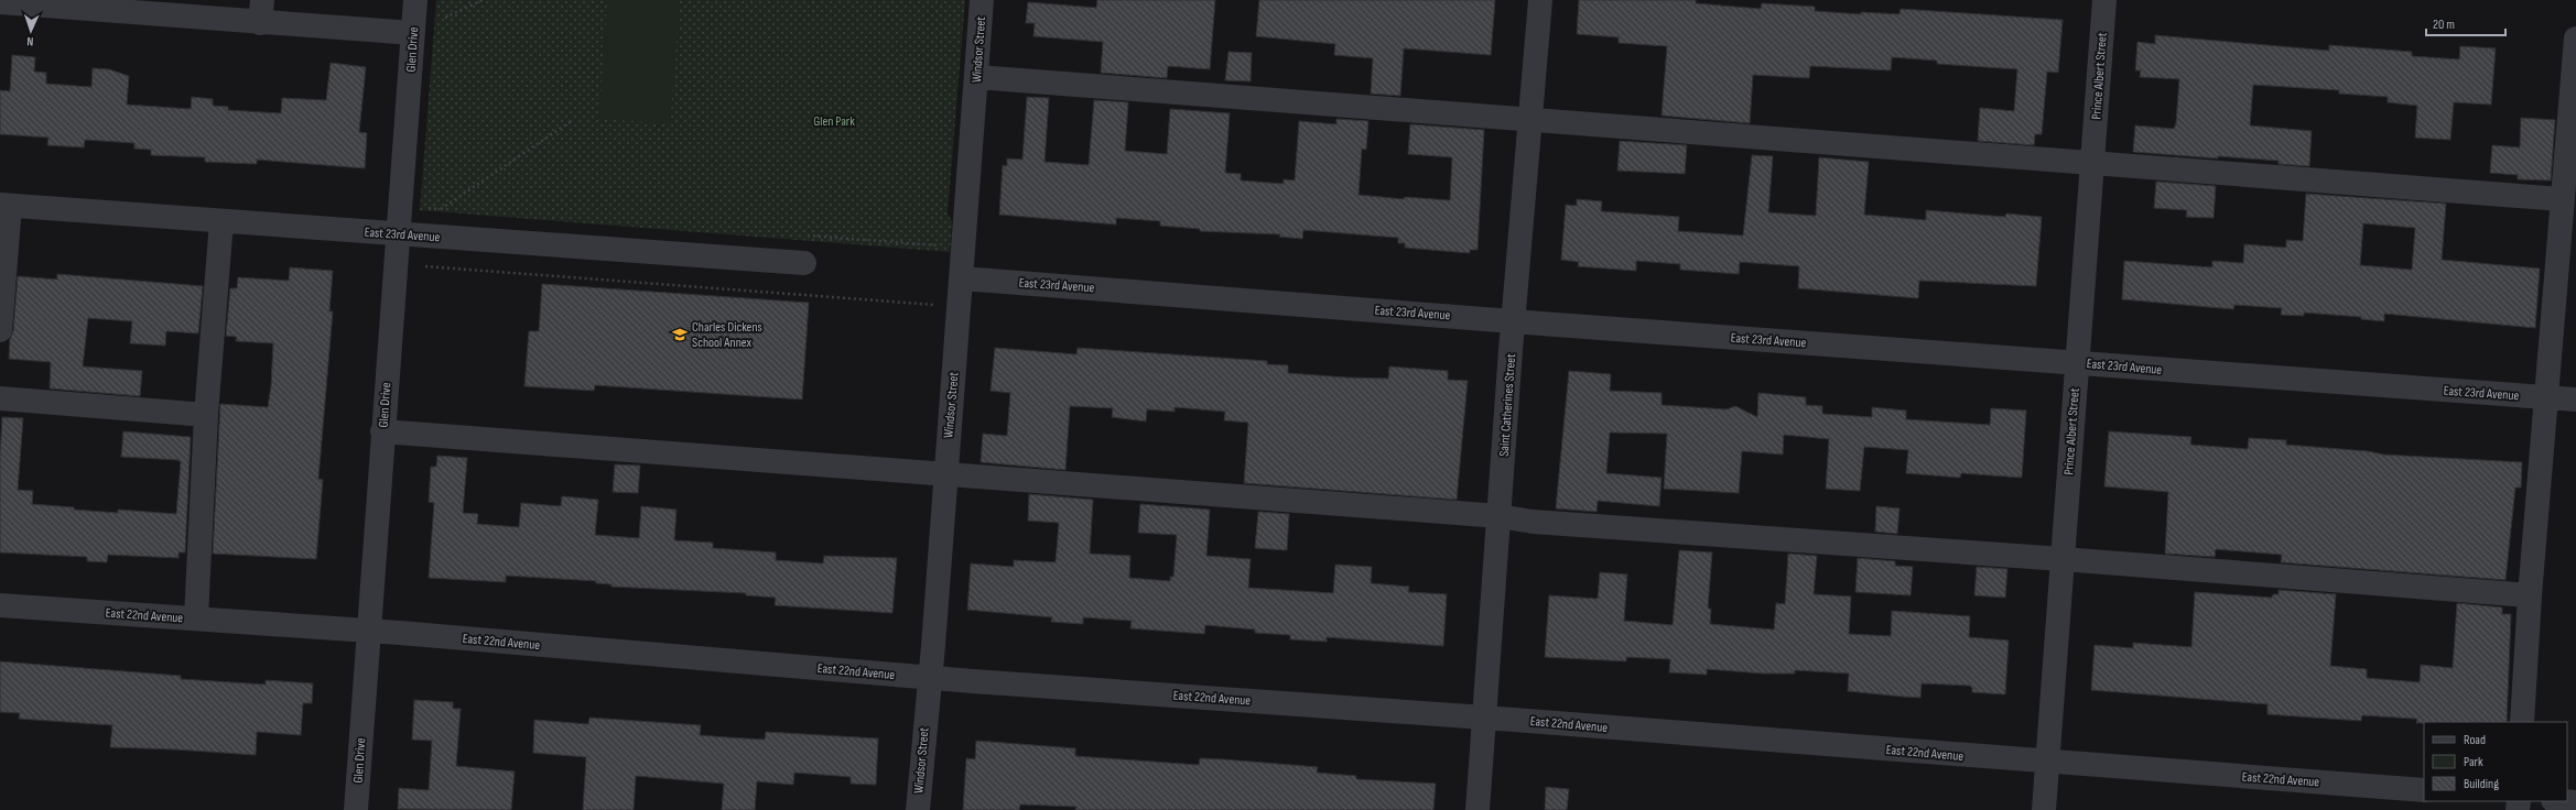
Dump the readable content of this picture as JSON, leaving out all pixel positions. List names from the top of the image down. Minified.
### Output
{"streets":{"street":["Glen Drive","Windsor Street","Prince Albert Street","East 23rd Avenue","Saint Catherines Street","East 22nd Avenue"]},"crossings":[["Glen Drive","East 23rd Avenue"],["Glen Drive","East 22nd Avenue"],["Windsor Street","East 23rd Avenue"],["Windsor Street","East 22nd Avenue"],["Prince Albert Street","East 23rd Avenue"],["Prince Albert Street","East 22nd Avenue"],["East 23rd Avenue","Saint Catherines Street"],["Saint Catherines Street","East 22nd Avenue"]],"parks":["Glen Park"],"places":{"school or university":["Charles Dickens School Annex"]},"legend":["Road","Park","Building"],"scale_bar":"20 m","north":"bottom"}
